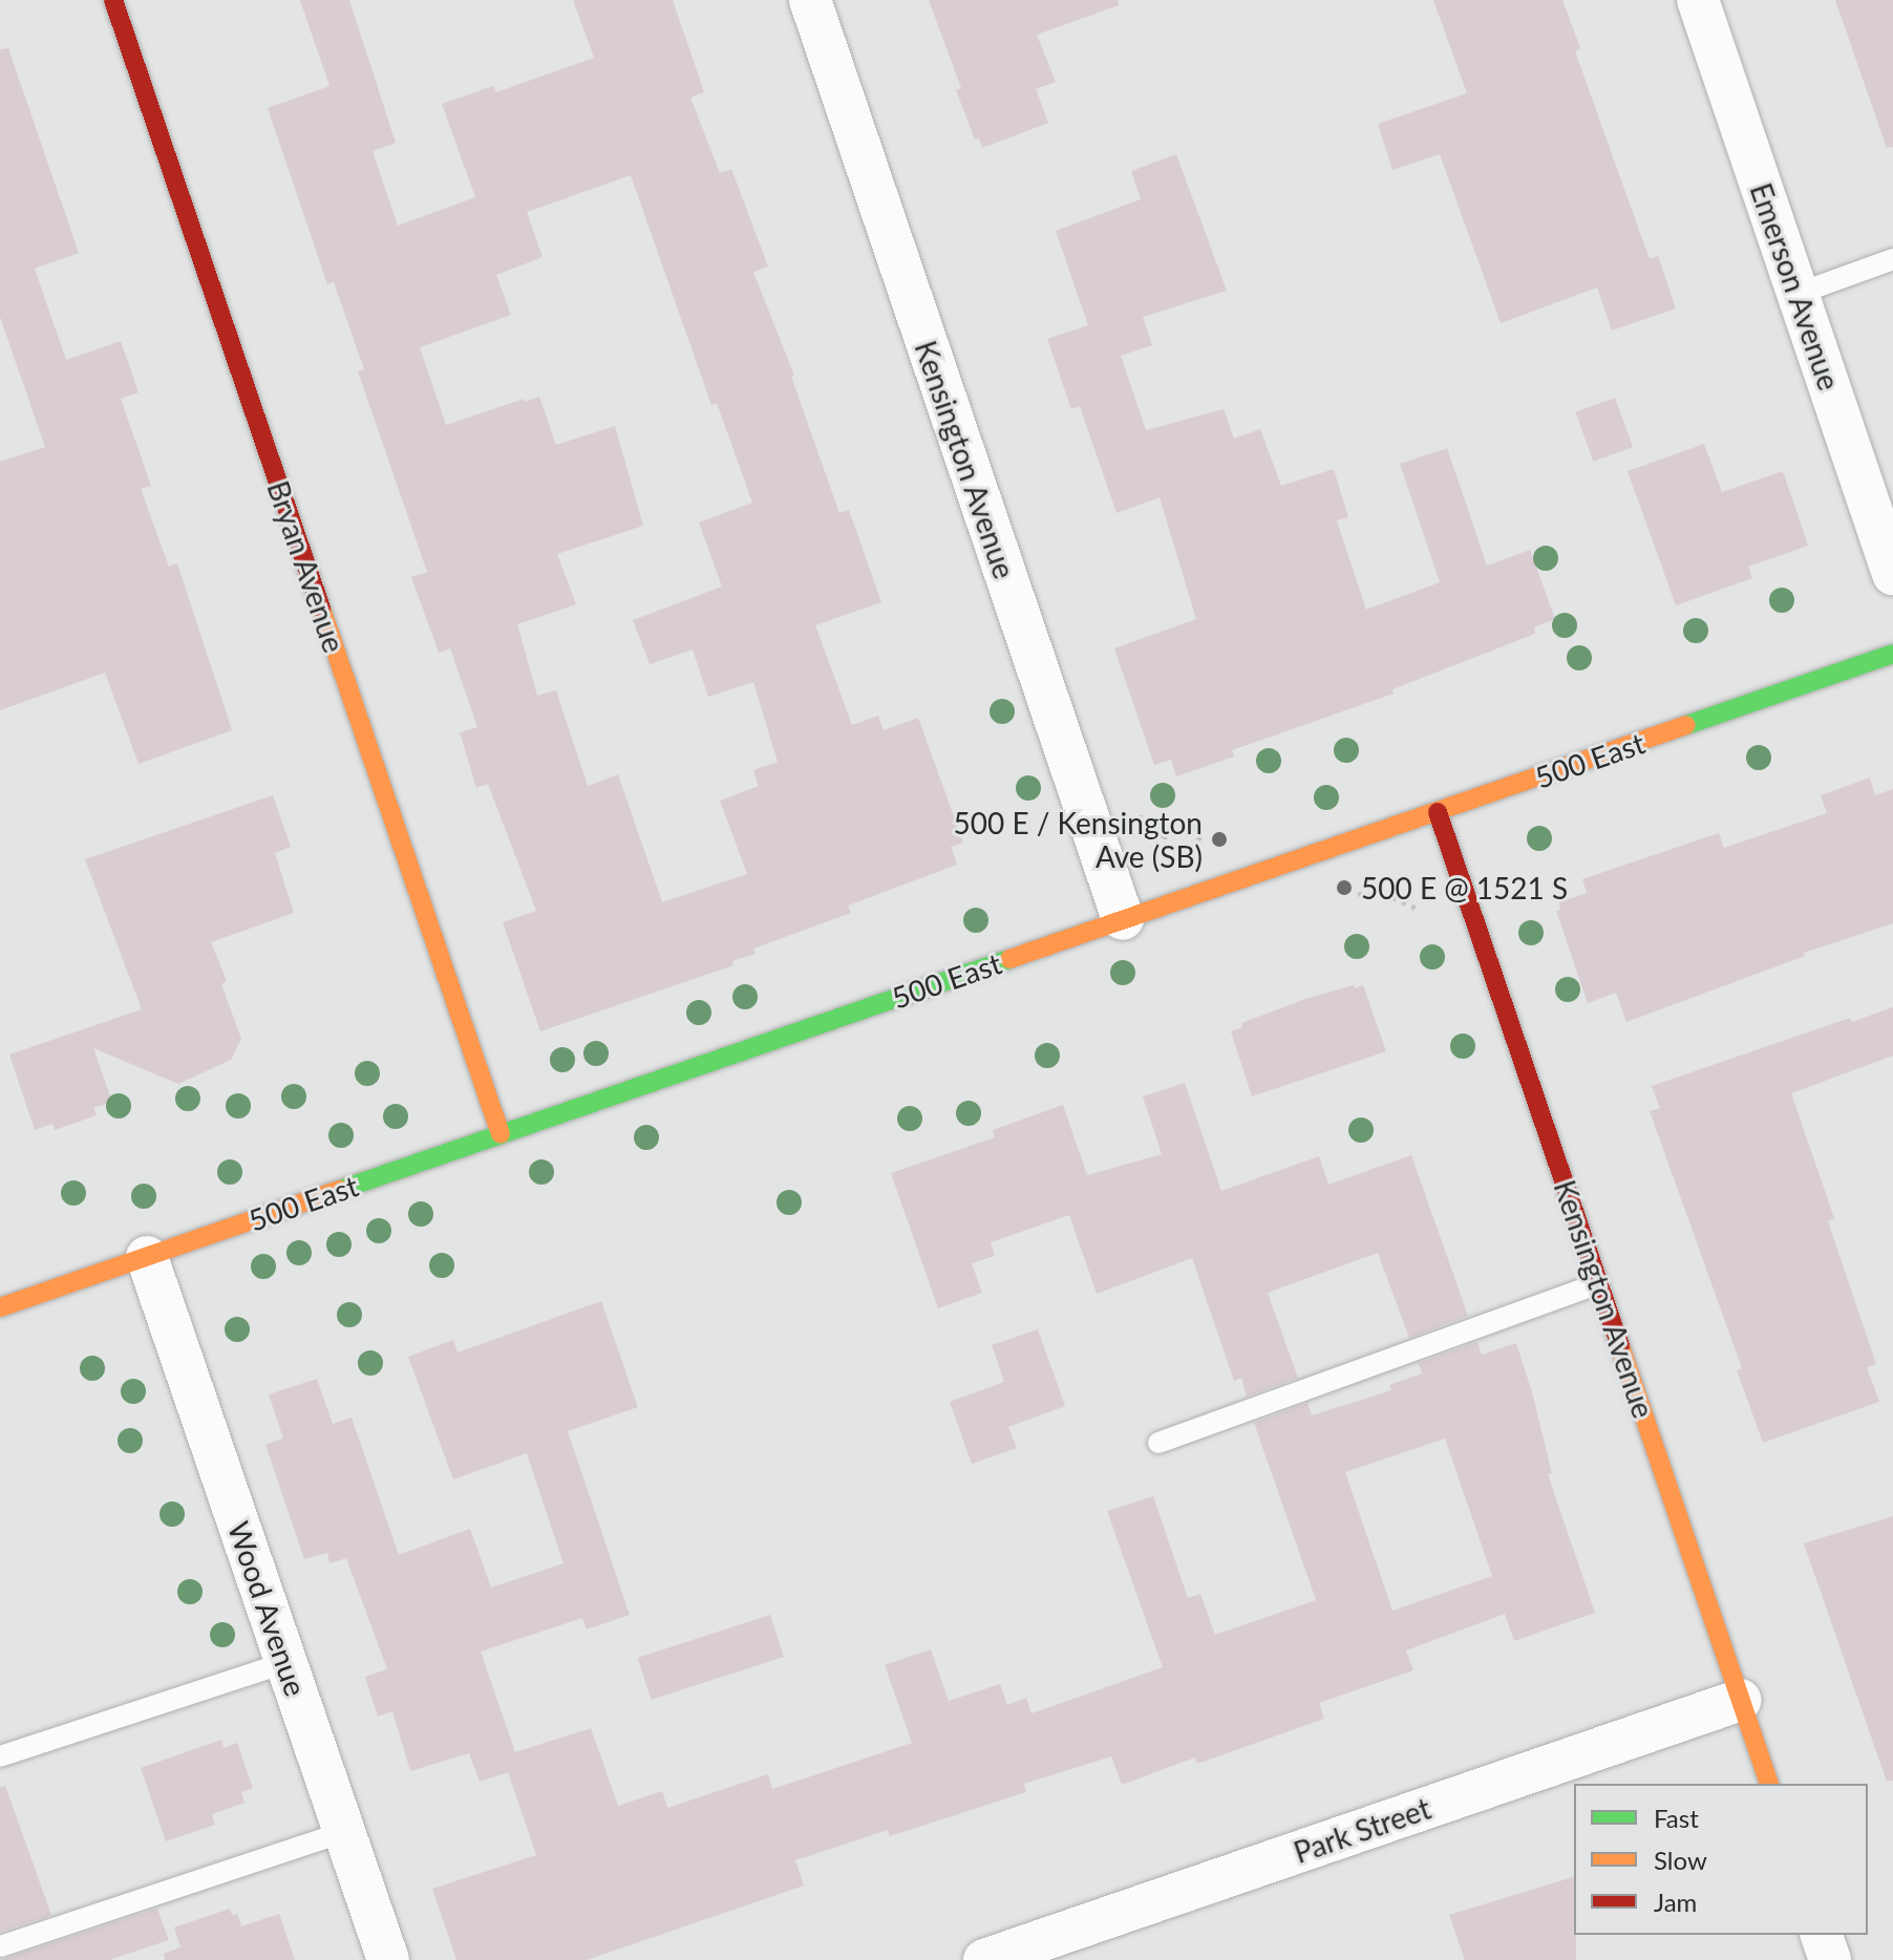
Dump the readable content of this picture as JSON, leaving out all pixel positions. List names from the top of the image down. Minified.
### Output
{"streets":{"street":["Emerson Avenue","Kensington Avenue","Bryan Avenue","500 East","Wood Avenue","Park Street"]},"crossings":[["Kensington Avenue","500 East"],["Kensington Avenue","Park Street"],["Bryan Avenue","500 East"],["500 East","Wood Avenue"]],"places":["500 E / Kensington Ave (SB)","500 E @ 1521 S"],"legend":["Fast","Slow","Jam"]}
